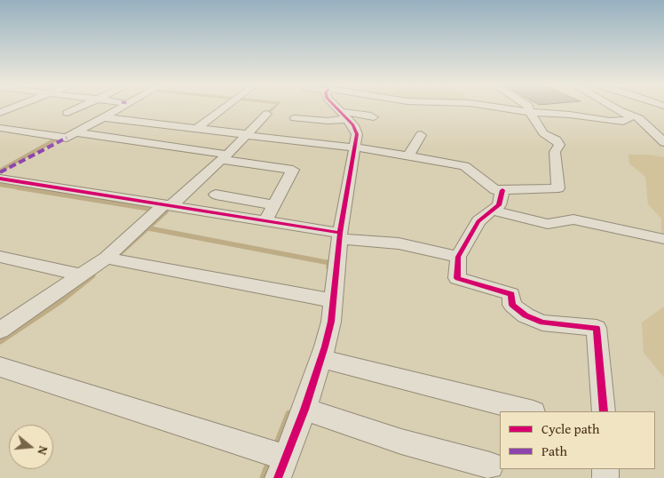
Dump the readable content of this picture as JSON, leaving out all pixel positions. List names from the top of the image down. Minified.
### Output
{"legend":["Cycle path","Path"],"north":"right"}
